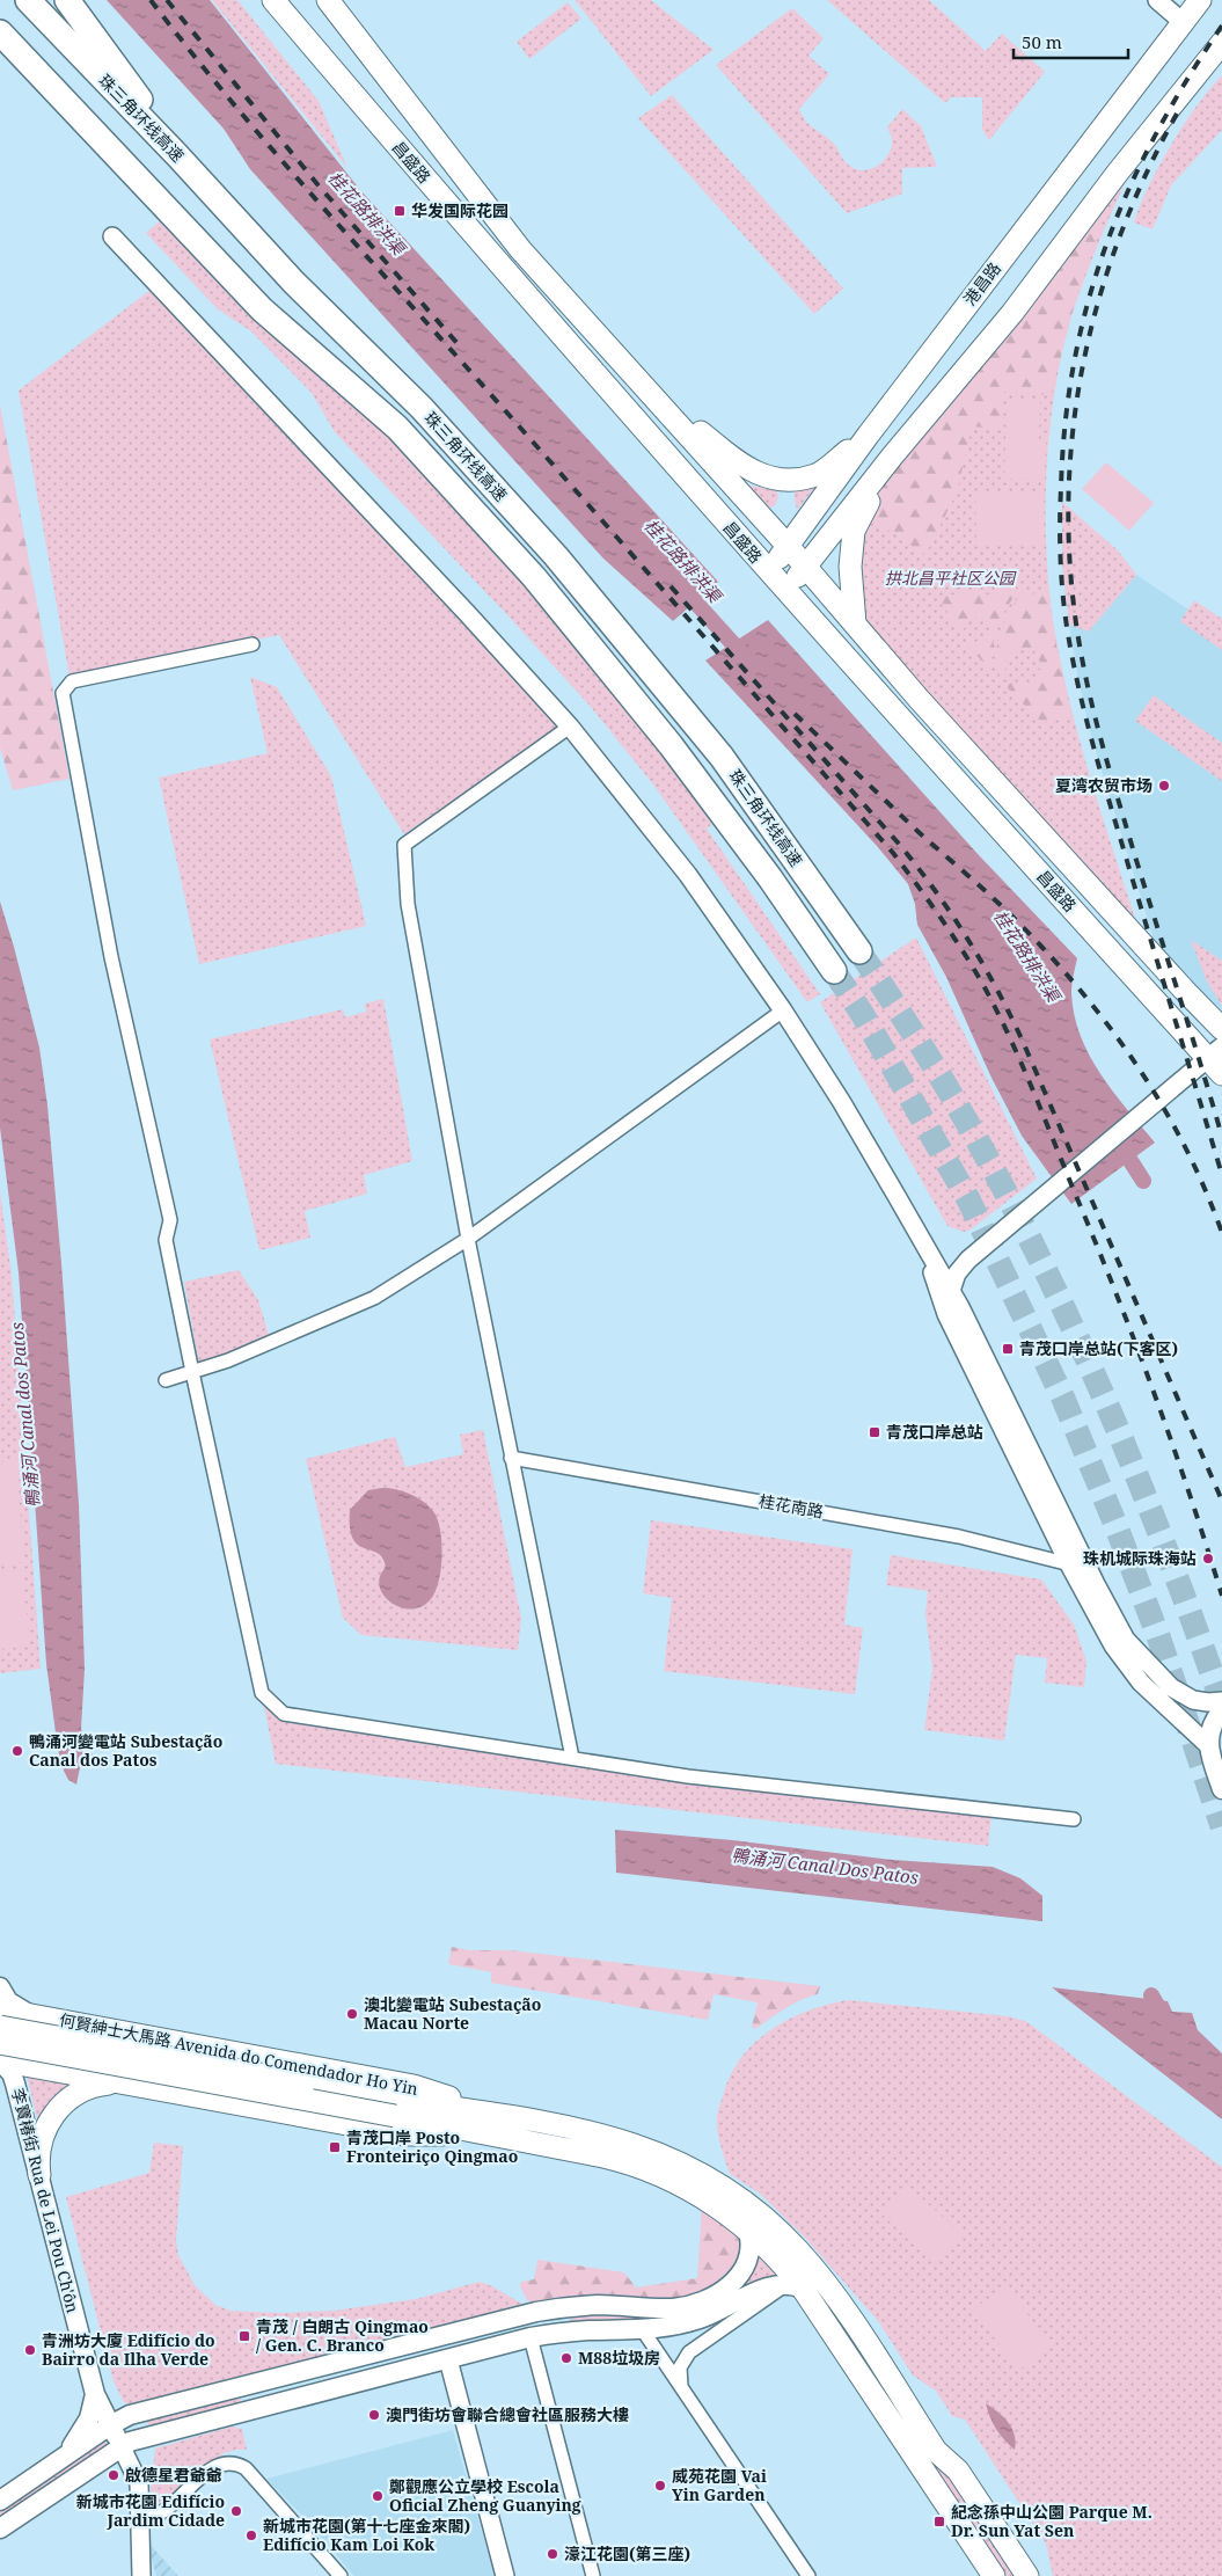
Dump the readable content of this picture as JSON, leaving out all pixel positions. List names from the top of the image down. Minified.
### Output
{"streets":{"highway":["珠三角环线高速"],"main road":["昌盛路","港昌路","何賢紳士大馬路 Avenida do Comendador Ho Yin","李寶椿街 Rua de Lei Pou Ch'ôn"],"street":["桂花南路"]},"crossings":[["昌盛路","港昌路"],["何賢紳士大馬路 Avenida do Comendador Ho Yin","李寶椿街 Rua de Lei Pou Ch'ôn"]],"water":["桂花路排洪渠","鴨涌河 Canal dos Patos","鴨涌河 Canal Dos Patos"],"parks":["拱北昌平社区公园"],"places":{"transit":["华发国际花园","青茂口岸总站(下客区)","青茂口岸总站","青茂口岸 Posto Fronteiriço Qingmao","青茂 / 白朗古 Qingmao / Gen. C. Branco","紀念孫中山公園 Parque M. Dr. Sun Yat Sen"],"other":["夏湾农贸市场","珠机城际珠海站","鴨涌河變電站 Subestação Canal dos Patos","澳北變電站 Subestação Macau Norte","青洲坊大廈 Edifício do Bairro da Ilha Verde","M88垃圾房","澳門街坊會聯合總會社區服務大樓","啟德星君爺爺","威苑花園 Vai Yin Garden","鄭觀應公立學校 Escola Oficial Zheng Guanying","新城市花園 Edifício Jardim Cidade","新城市花園(第十七座金來閣) Edifício Kam Loi Kok","濠江花園(第三座)"]},"scale_bar":"50 m"}
